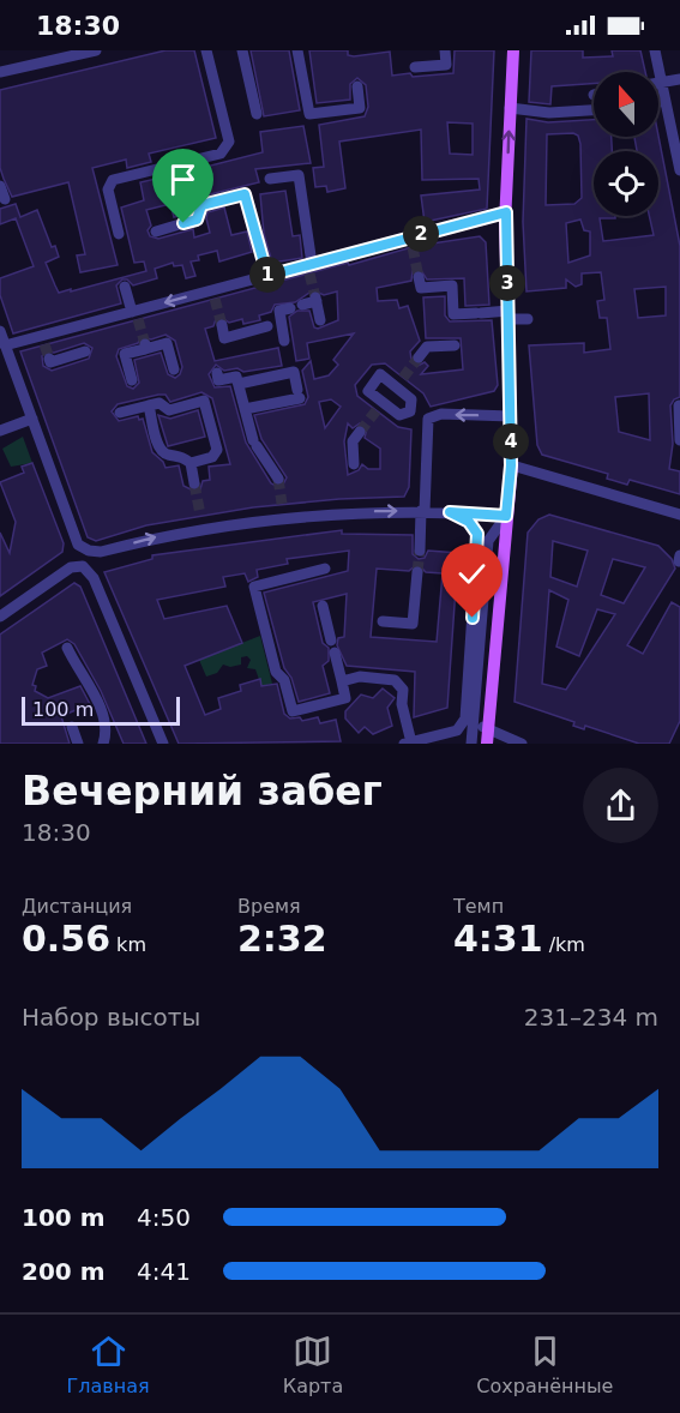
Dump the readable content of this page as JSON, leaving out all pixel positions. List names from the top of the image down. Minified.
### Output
{"scale_bar":"100 m","north":"top","page":{"status":"18:30","pins":["2","1","3","4"],"scale":"100 m","heading":["Вечерний забег","18:30"],"stats":[["Дистанция","0.56 km"],["Время","2:32"],["Темп","4:31 /km"]],"chart":["Набор высоты","231–234 m"],"list":[{"name":"100 m","note":"4:50"},{"name":"200 m","note":"4:41"}],"tabs":["Главная","Карта","Сохранённые"]}}
